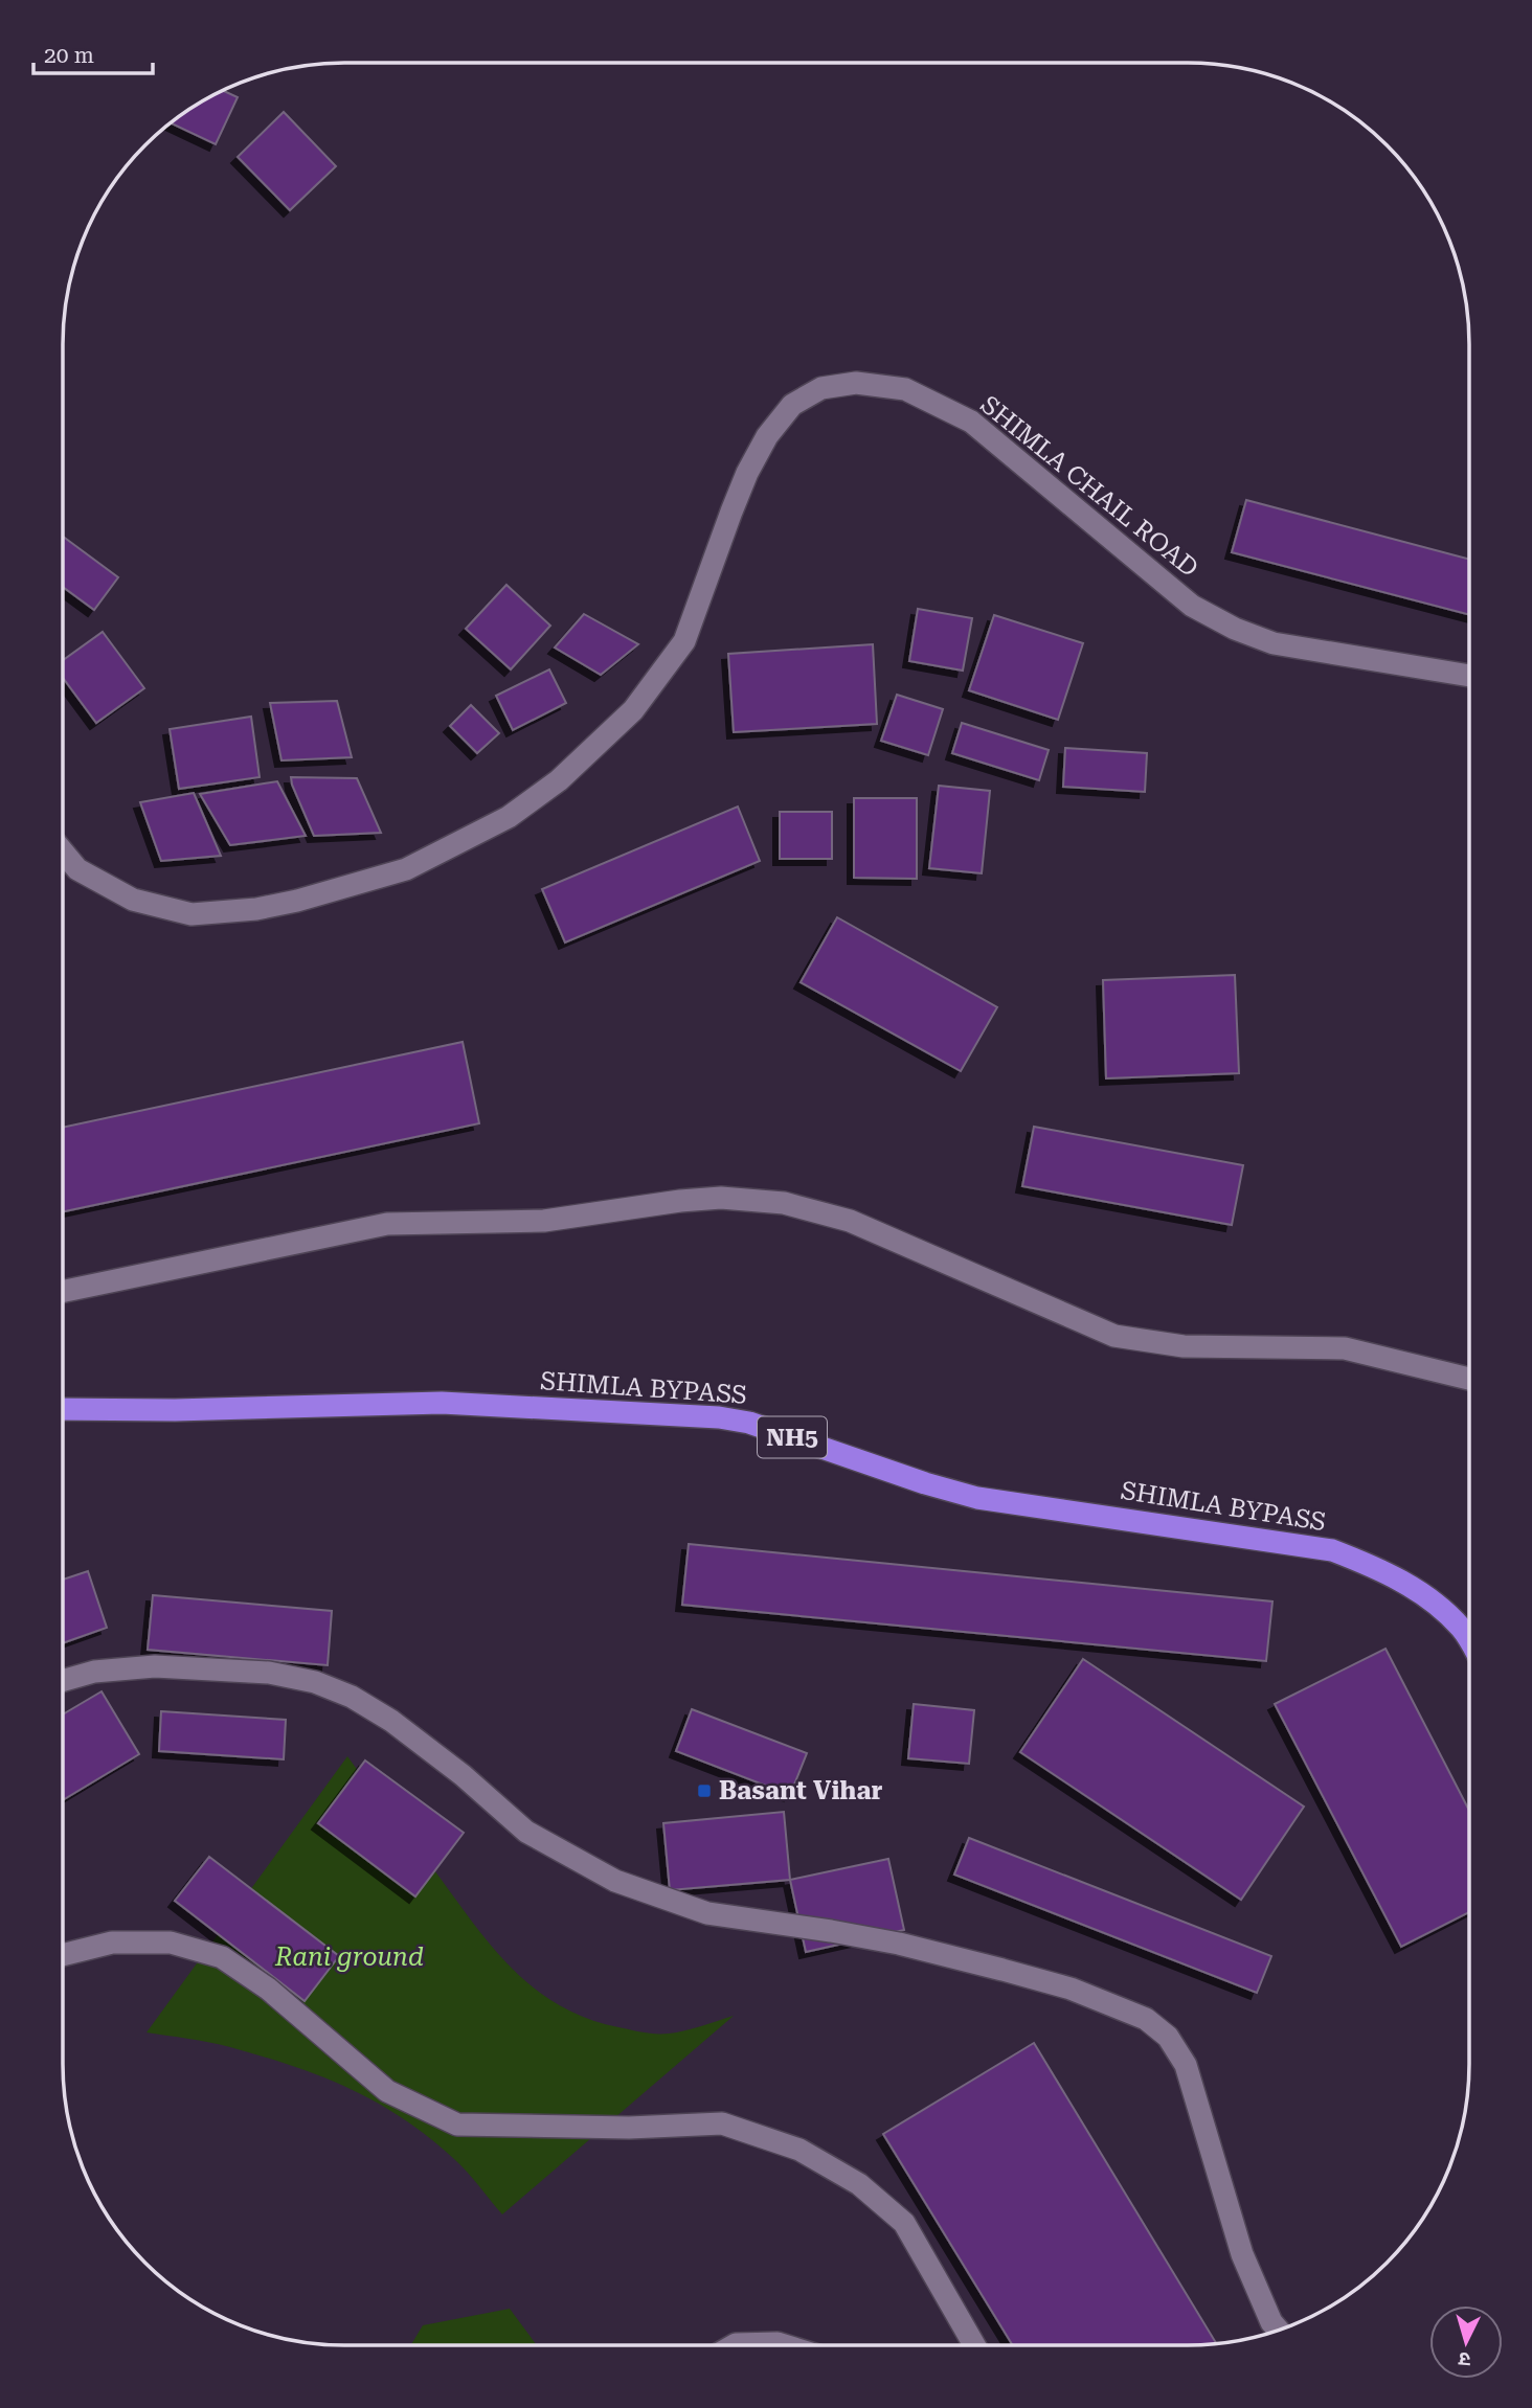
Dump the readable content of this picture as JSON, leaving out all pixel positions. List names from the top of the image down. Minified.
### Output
{"streets":{"highway":["SHIMLA BYPASS","NH5"],"main road":["SHIMLA CHAIL ROAD"]},"parks":["Rani ground"],"places":{"transit":["Basant Vihar"]},"scale_bar":"20 m","north":"bottom"}
